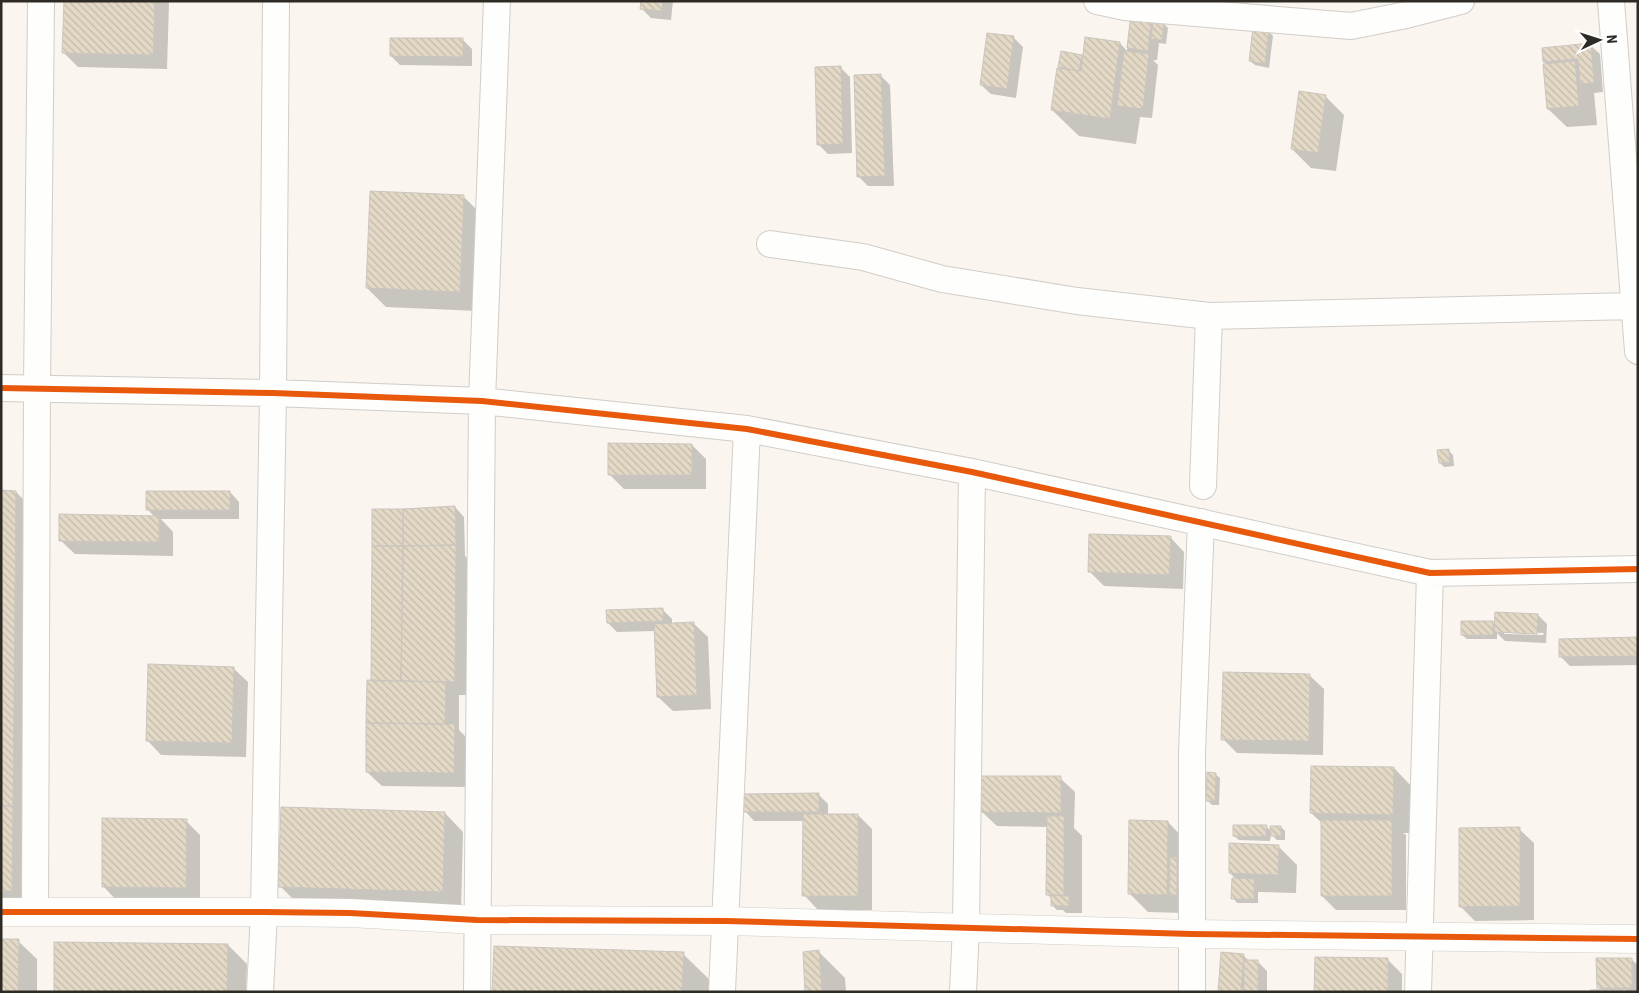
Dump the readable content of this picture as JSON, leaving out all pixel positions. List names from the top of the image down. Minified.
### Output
{"north":"right"}
